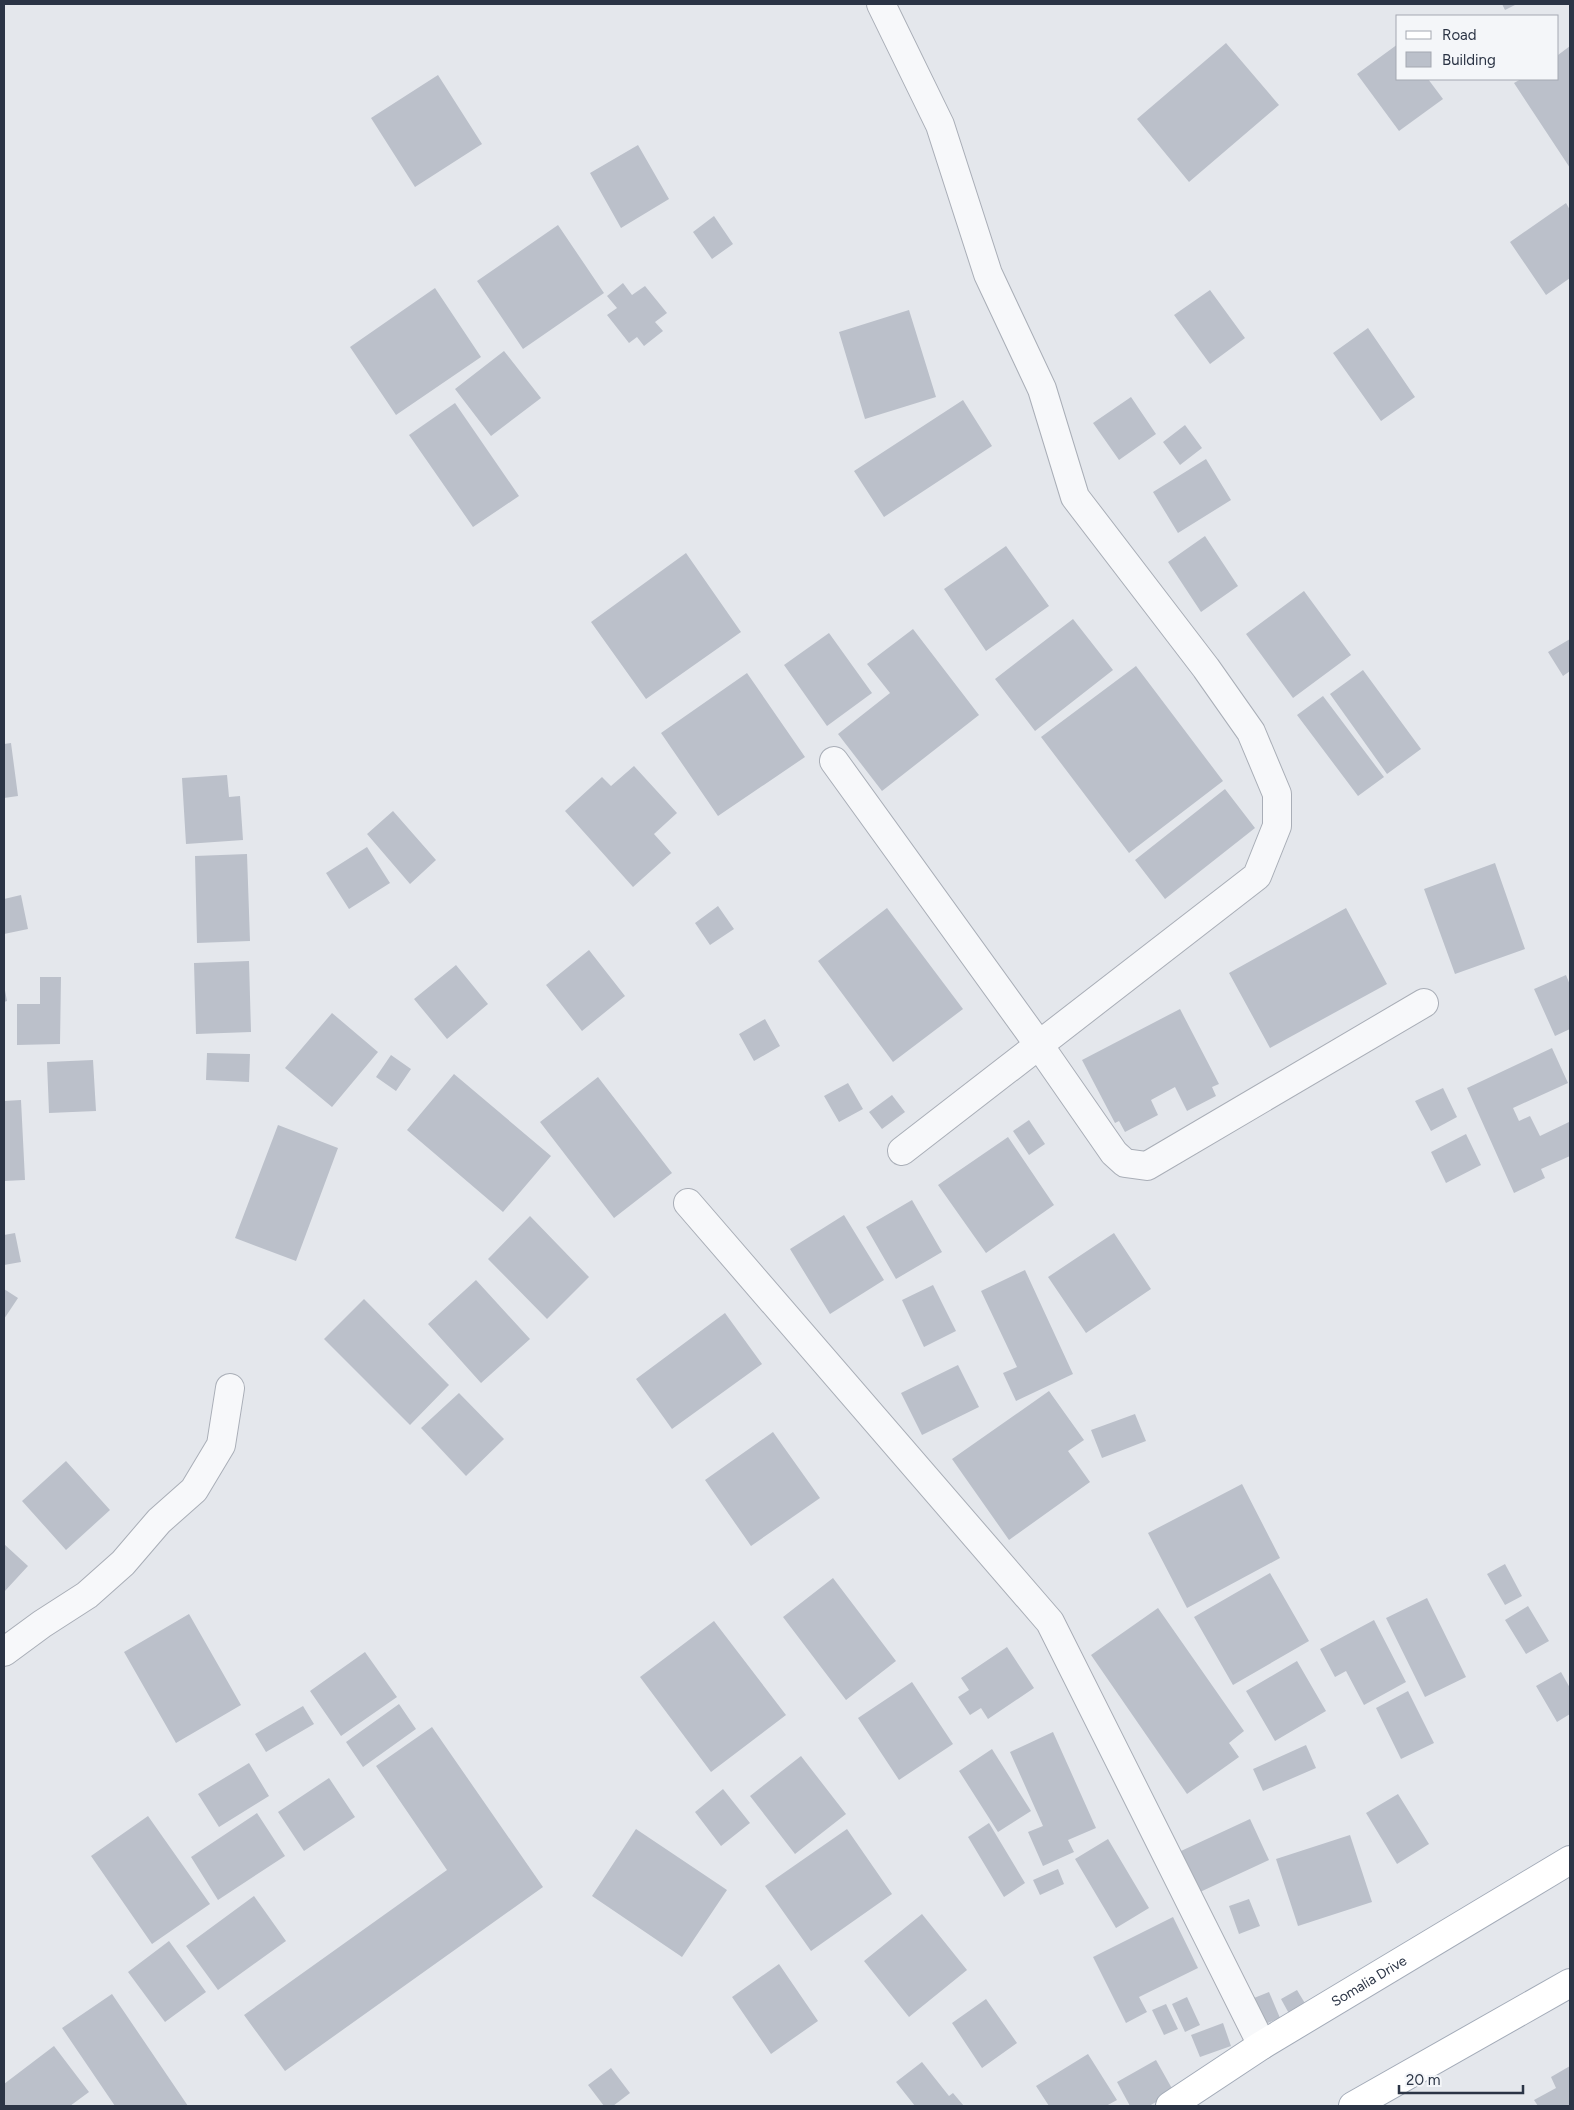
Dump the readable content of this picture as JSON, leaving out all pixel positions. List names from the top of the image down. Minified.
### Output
{"streets":{"main road":["Somalia Drive"]},"legend":["Road","Building"],"scale_bar":"20 m"}
